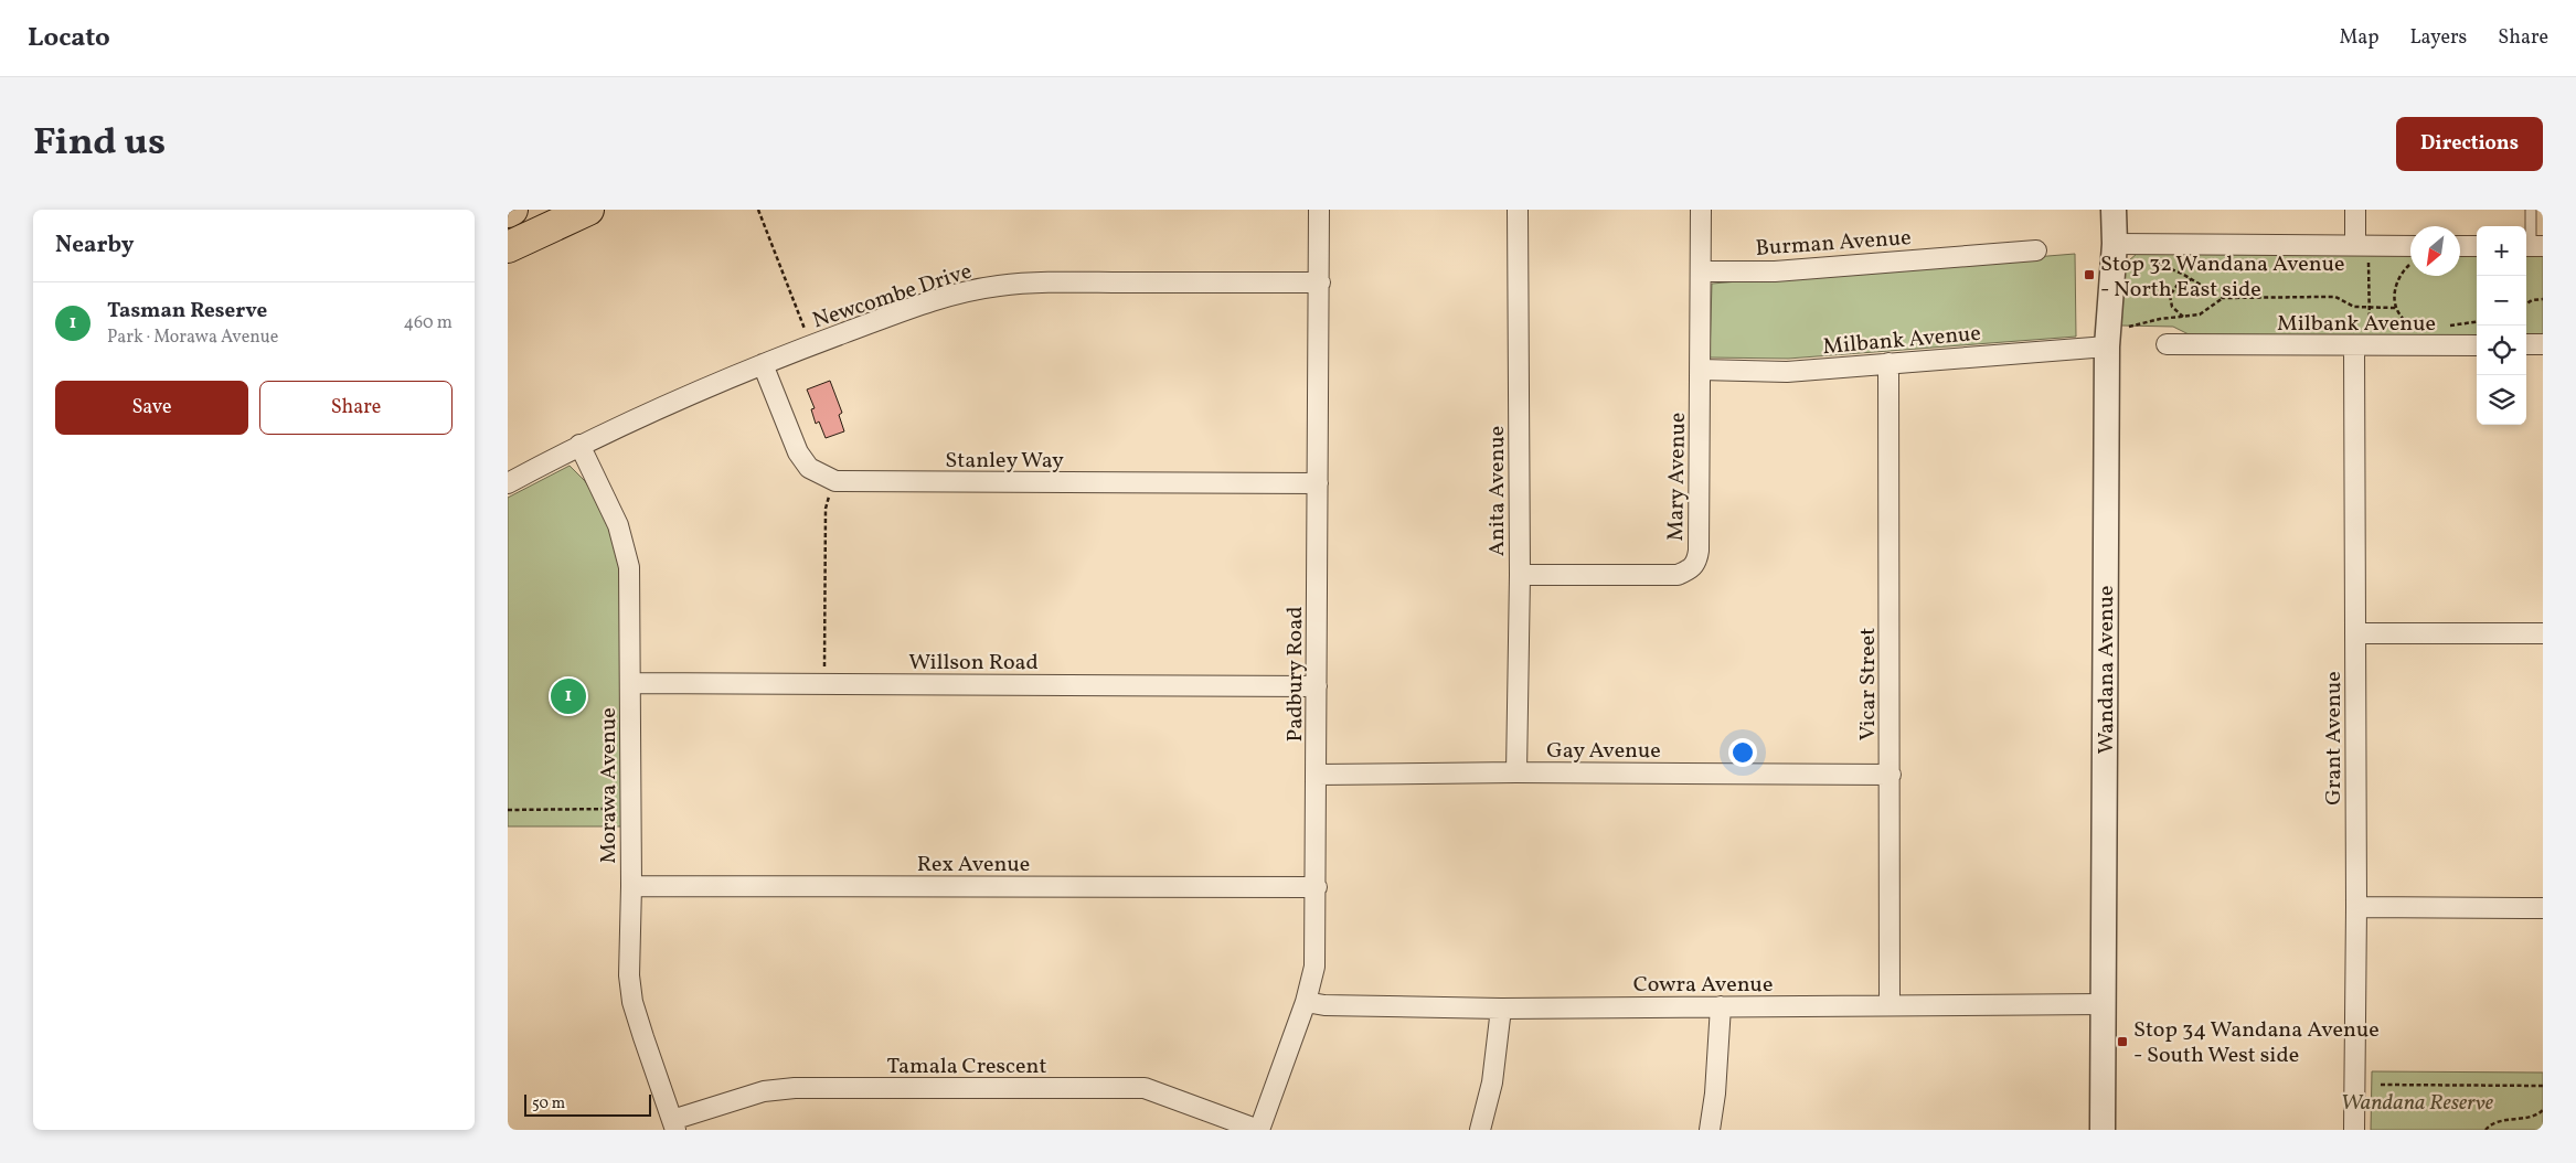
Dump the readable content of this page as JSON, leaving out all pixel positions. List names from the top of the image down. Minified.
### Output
{"streets":{"street":["Burman Avenue","Newcombe Drive","Milbank Avenue","Stanley Way","Mary Avenue","Anita Avenue","Willson Road","Wandana Avenue","Padbury Road","Vicar Street","Grant Avenue","Gay Avenue","Morawa Avenue","Rex Avenue","Cowra Avenue","Tamala Crescent"]},"crossings":[["Burman Avenue","Mary Avenue"],["Newcombe Drive","Stanley Way"],["Newcombe Drive","Padbury Road"],["Newcombe Drive","Morawa Avenue"],["Milbank Avenue","Mary Avenue"],["Milbank Avenue","Wandana Avenue"],["Milbank Avenue","Vicar Street"],["Milbank Avenue","Grant Avenue"],["Stanley Way","Padbury Road"],["Mary Avenue","Anita Avenue"],["Anita Avenue","Gay Avenue"],["Willson Road","Padbury Road"],["Willson Road","Morawa Avenue"],["Wandana Avenue","Cowra Avenue"],["Padbury Road","Gay Avenue"],["Padbury Road","Rex Avenue"],["Padbury Road","Cowra Avenue"],["Padbury Road","Tamala Crescent"],["Vicar Street","Gay Avenue"],["Vicar Street","Cowra Avenue"],["Morawa Avenue","Rex Avenue"],["Morawa Avenue","Tamala Crescent"]],"parks":["Wandana Reserve"],"places":{"transit":["Stop 32 Wandana Avenue - North East side","Stop 34 Wandana Avenue - South West side"]},"scale_bar":"50 m","north":"bottom left","page":{"header":"Locato","nav":["Map","Layers","Share"],"title":"Find us","buttons":["Directions",["Save","Share"]],"heading":"Nearby","map_buttons":["+","−"],"list":[{"mark":"1","name":"Tasman Reserve","note":"Park · Morawa Avenue","value":"460 m"}],"pins":"1","scale":"50 m"}}
